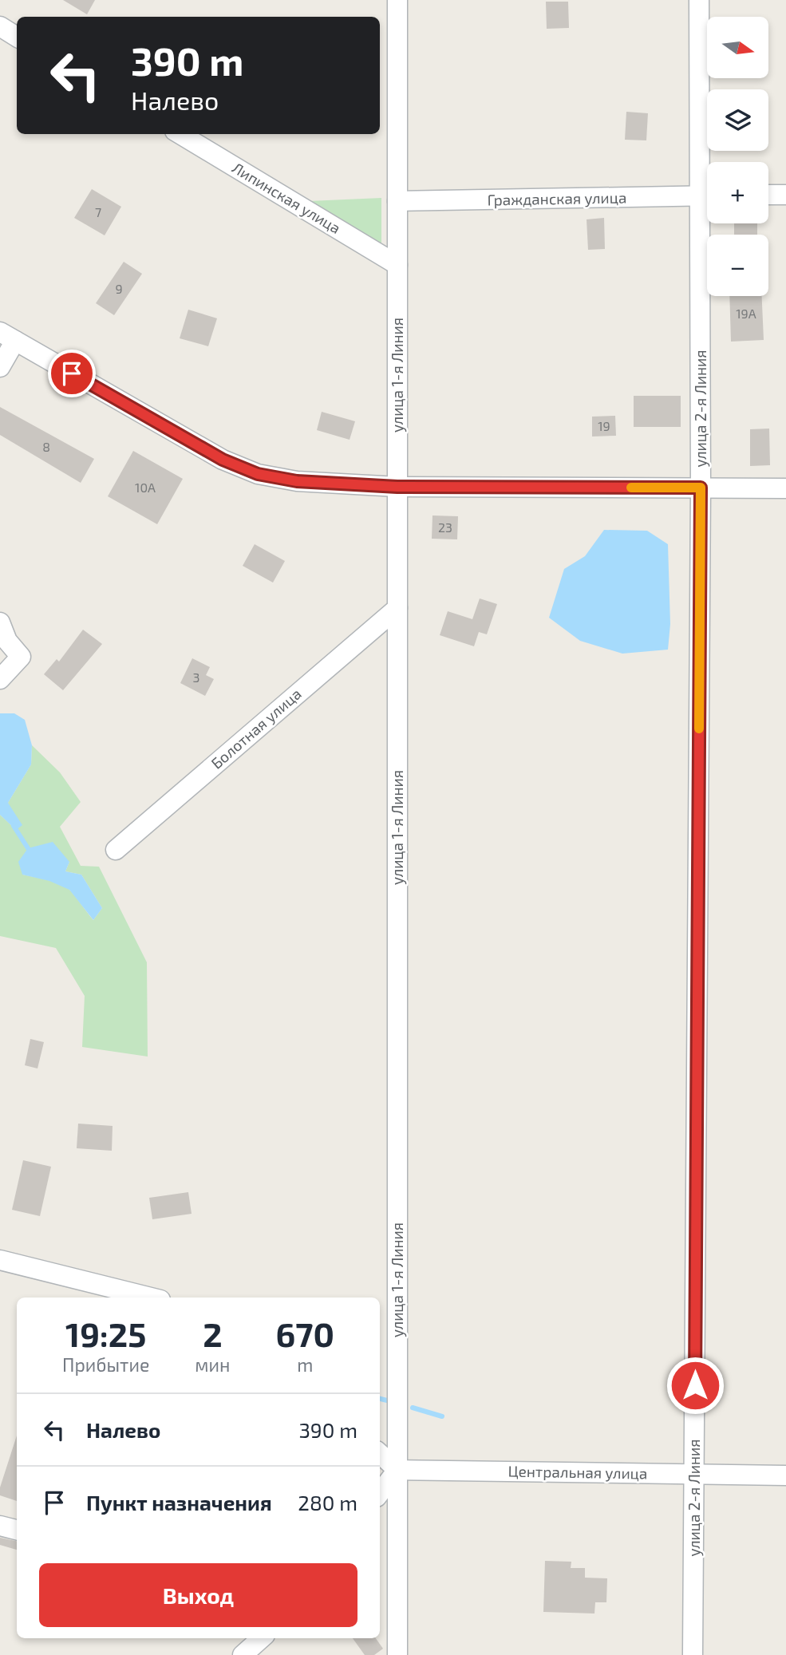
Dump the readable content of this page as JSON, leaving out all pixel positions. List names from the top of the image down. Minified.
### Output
{"streets":{"street":["Липинская улица","Гражданская улица","улица 1-я Линия","улица 2-я Линия","Болотная улица","Центральная улица"]},"crossings":[["Липинская улица","улица 1-я Линия"],["Гражданская улица","улица 1-я Линия"],["улица 1-я Линия","Болотная улица"],["улица 1-я Линия","Центральная улица"],["улица 2-я Линия","Центральная улица"]],"house_numbers":["7","9","19А","19","8","10А","23","3"],"north":"right","page":{"map_buttons":["+","−"],"turn":["390 m","Налево"],"eta":["19:25","Прибытие","2","мин","670","m"],"list":[{"name":"Налево","value":"390 m"},{"name":"Пункт назначения","value":"280 m"}],"buttons":"Выход"}}
